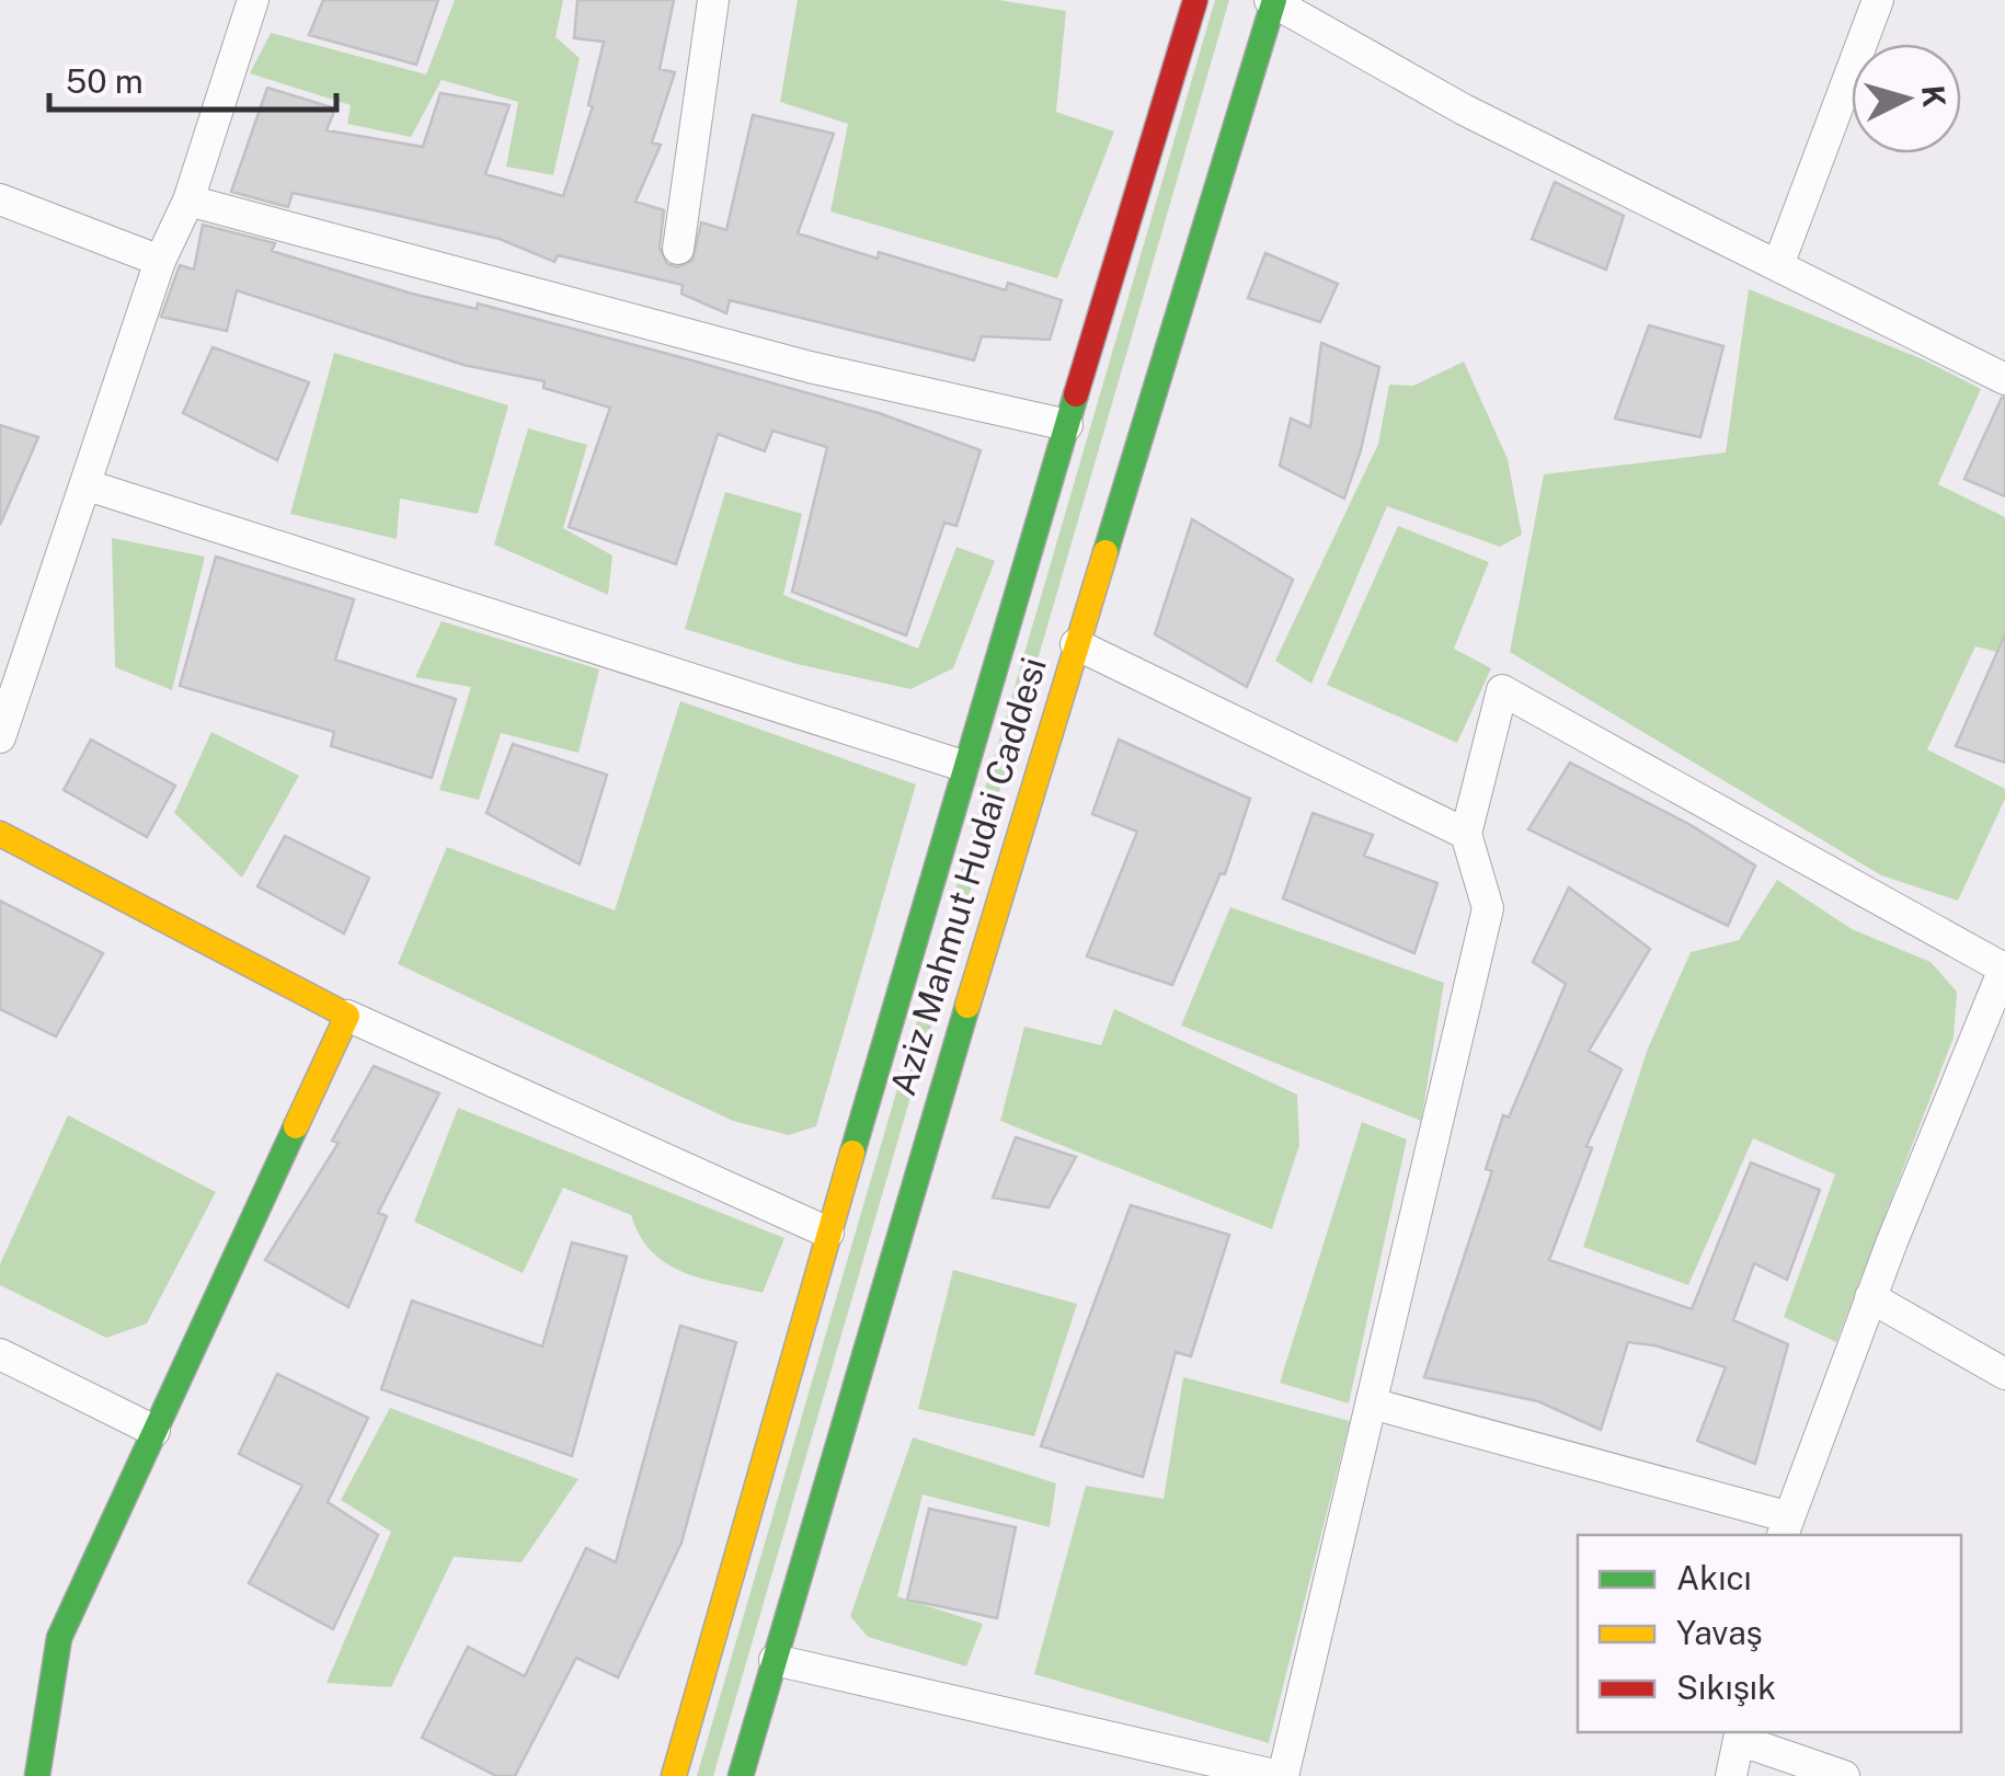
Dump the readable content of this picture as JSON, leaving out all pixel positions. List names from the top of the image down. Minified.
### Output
{"streets":{"street":["Aziz Mahmut Hudai Caddesi"]},"legend":["Akıcı","Yavaş","Sıkışık"],"scale_bar":"50 m","north":"right"}
